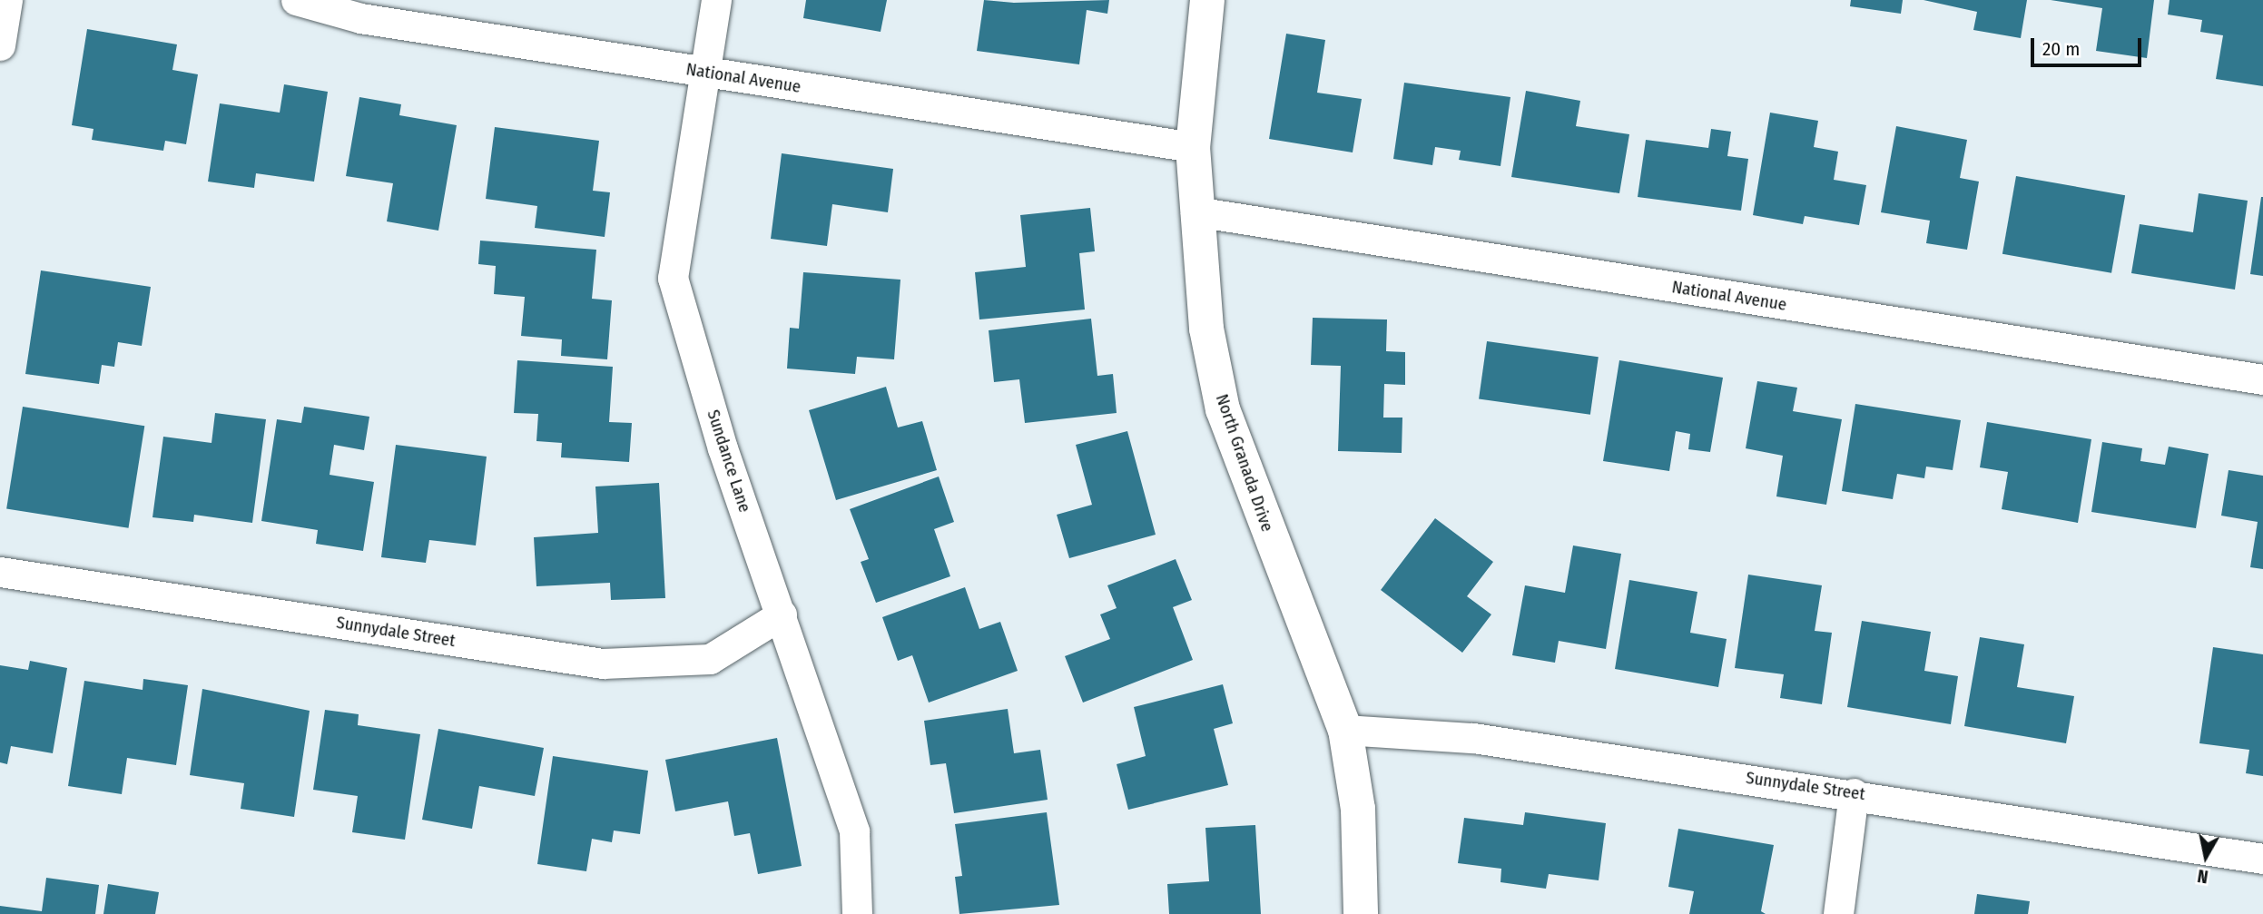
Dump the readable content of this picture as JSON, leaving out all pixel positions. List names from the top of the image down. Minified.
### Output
{"streets":{"street":["National Avenue","Sundance Lane","North Granada Drive","Sunnydale Street"]},"crossings":[["National Avenue","Sundance Lane"],["National Avenue","North Granada Drive"],["Sundance Lane","Sunnydale Street"],["North Granada Drive","Sunnydale Street"]],"scale_bar":"20 m","north":"bottom"}
